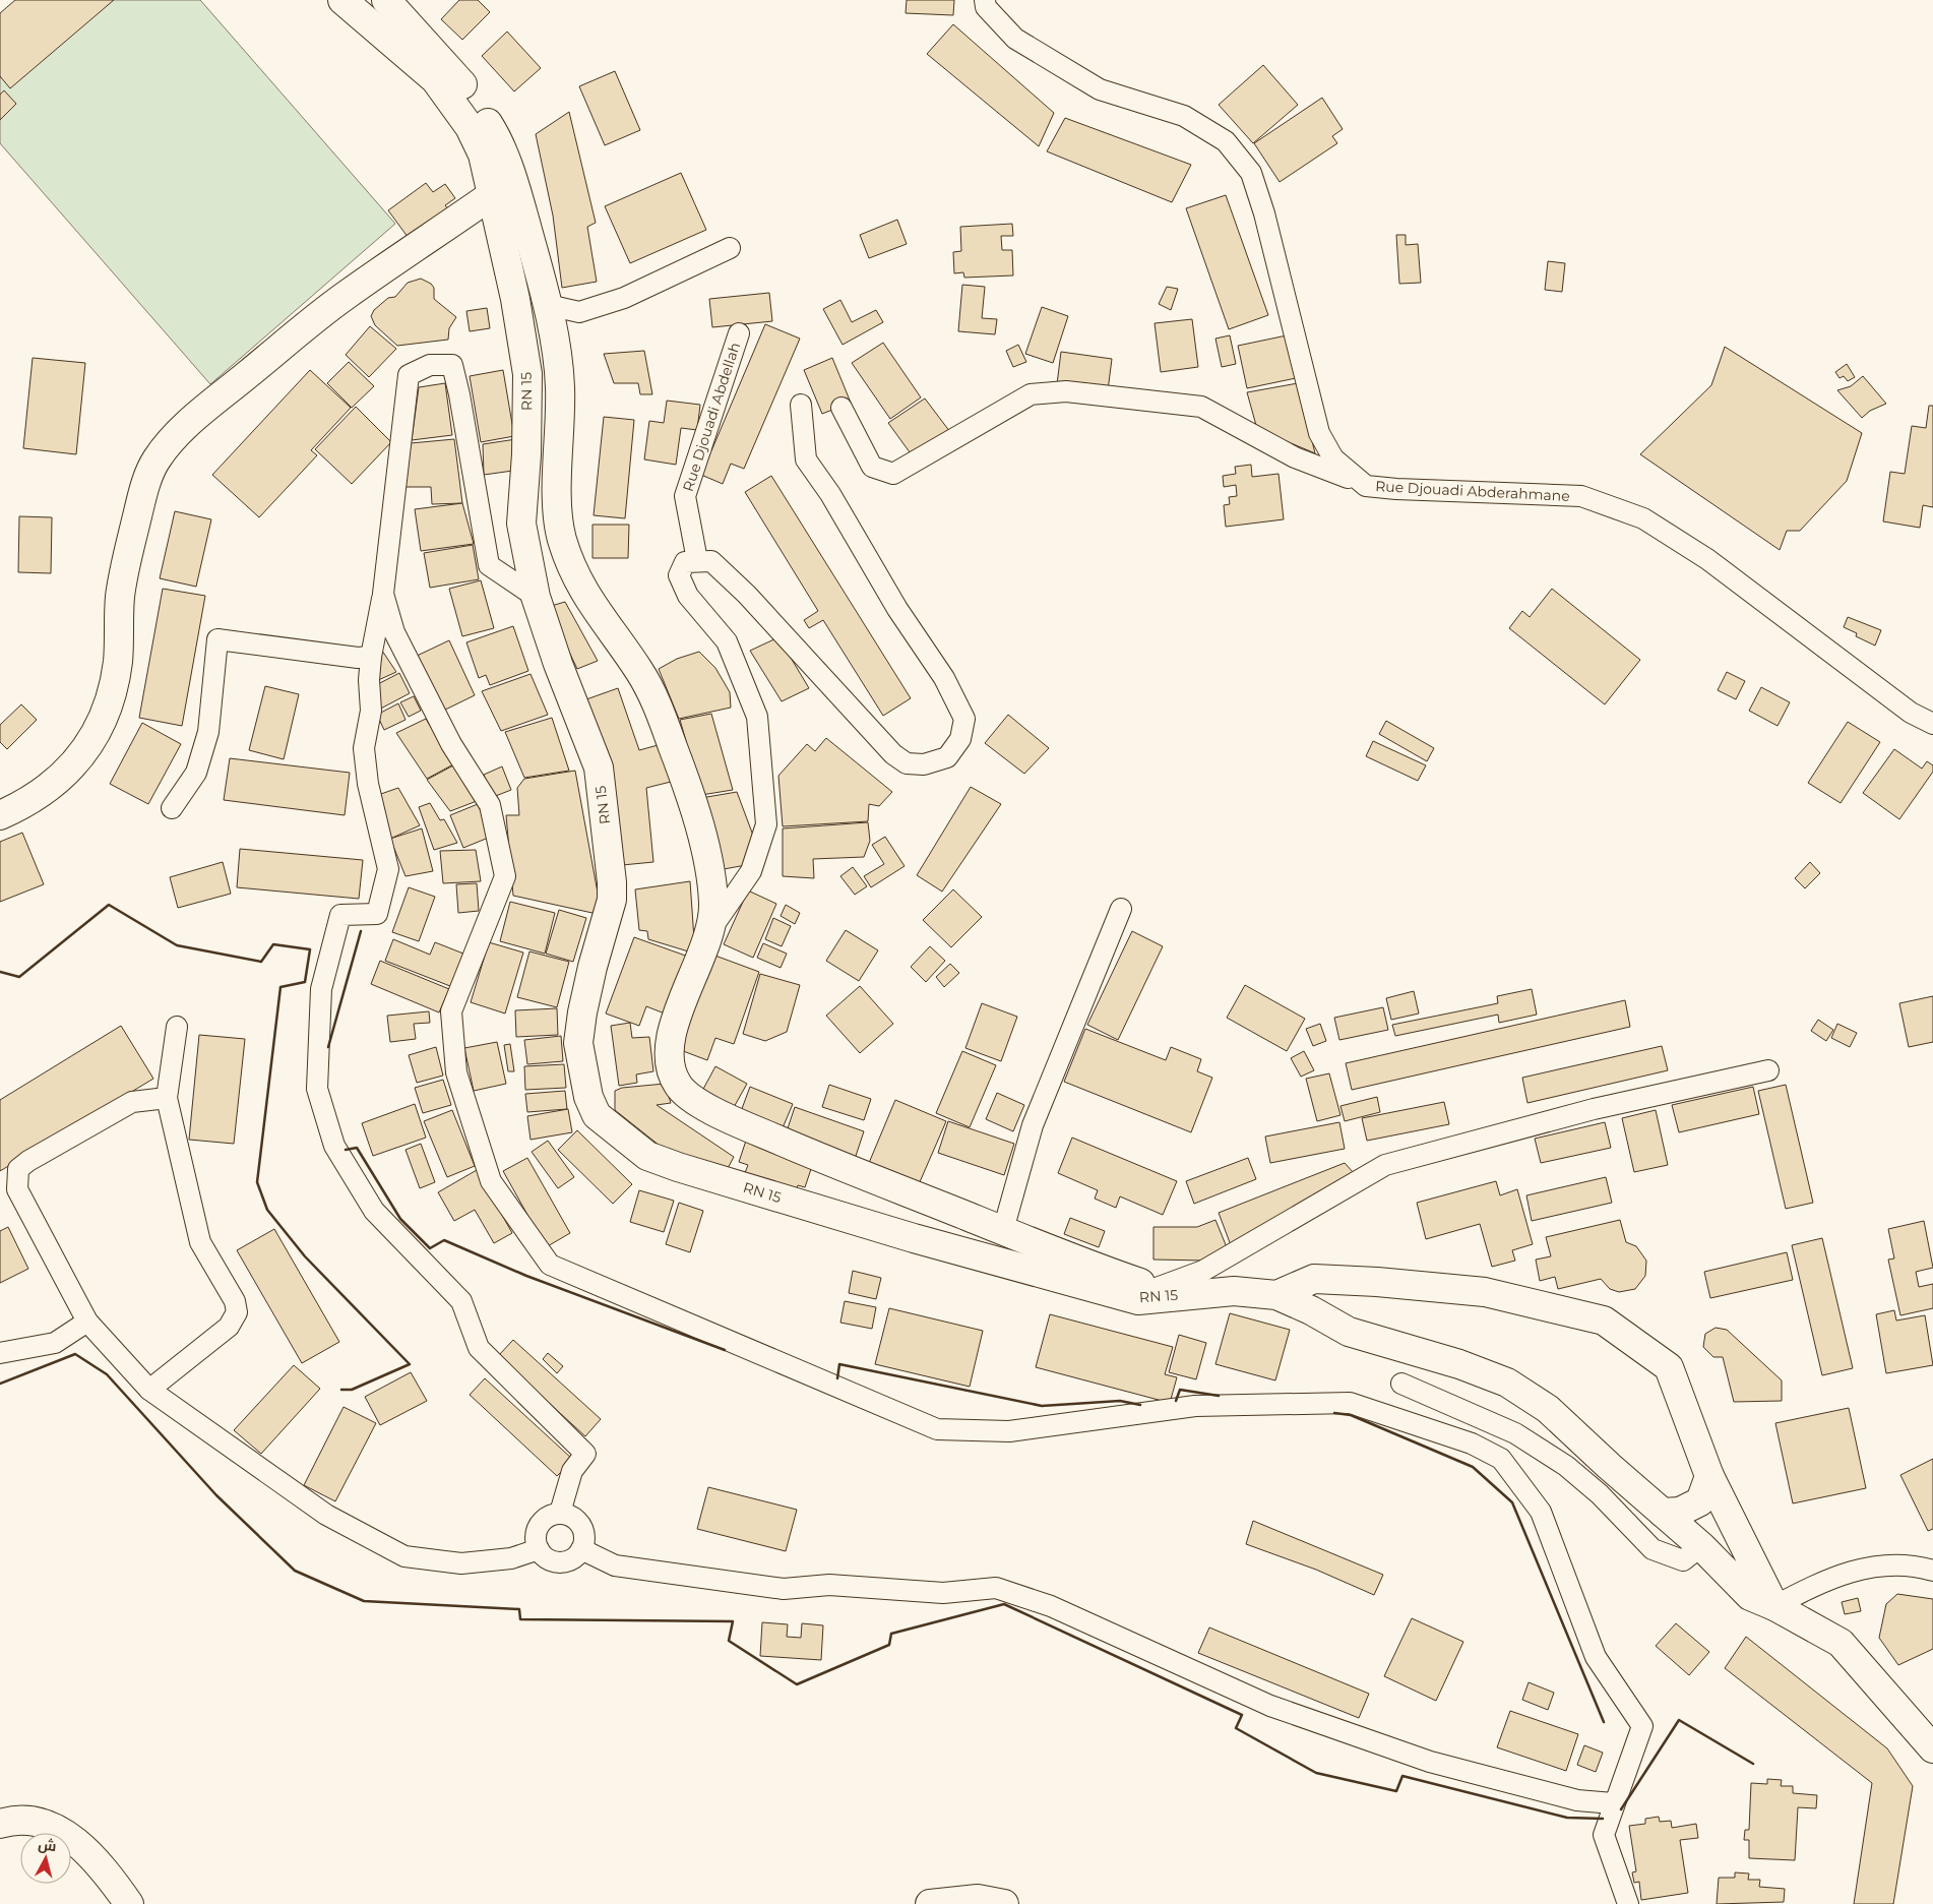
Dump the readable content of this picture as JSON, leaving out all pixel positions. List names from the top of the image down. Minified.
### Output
{"streets":{"main road":["RN 15"],"street":["Rue Djouadi Abdellah","Rue Djouadi Abderahmane"]},"north":"top"}
